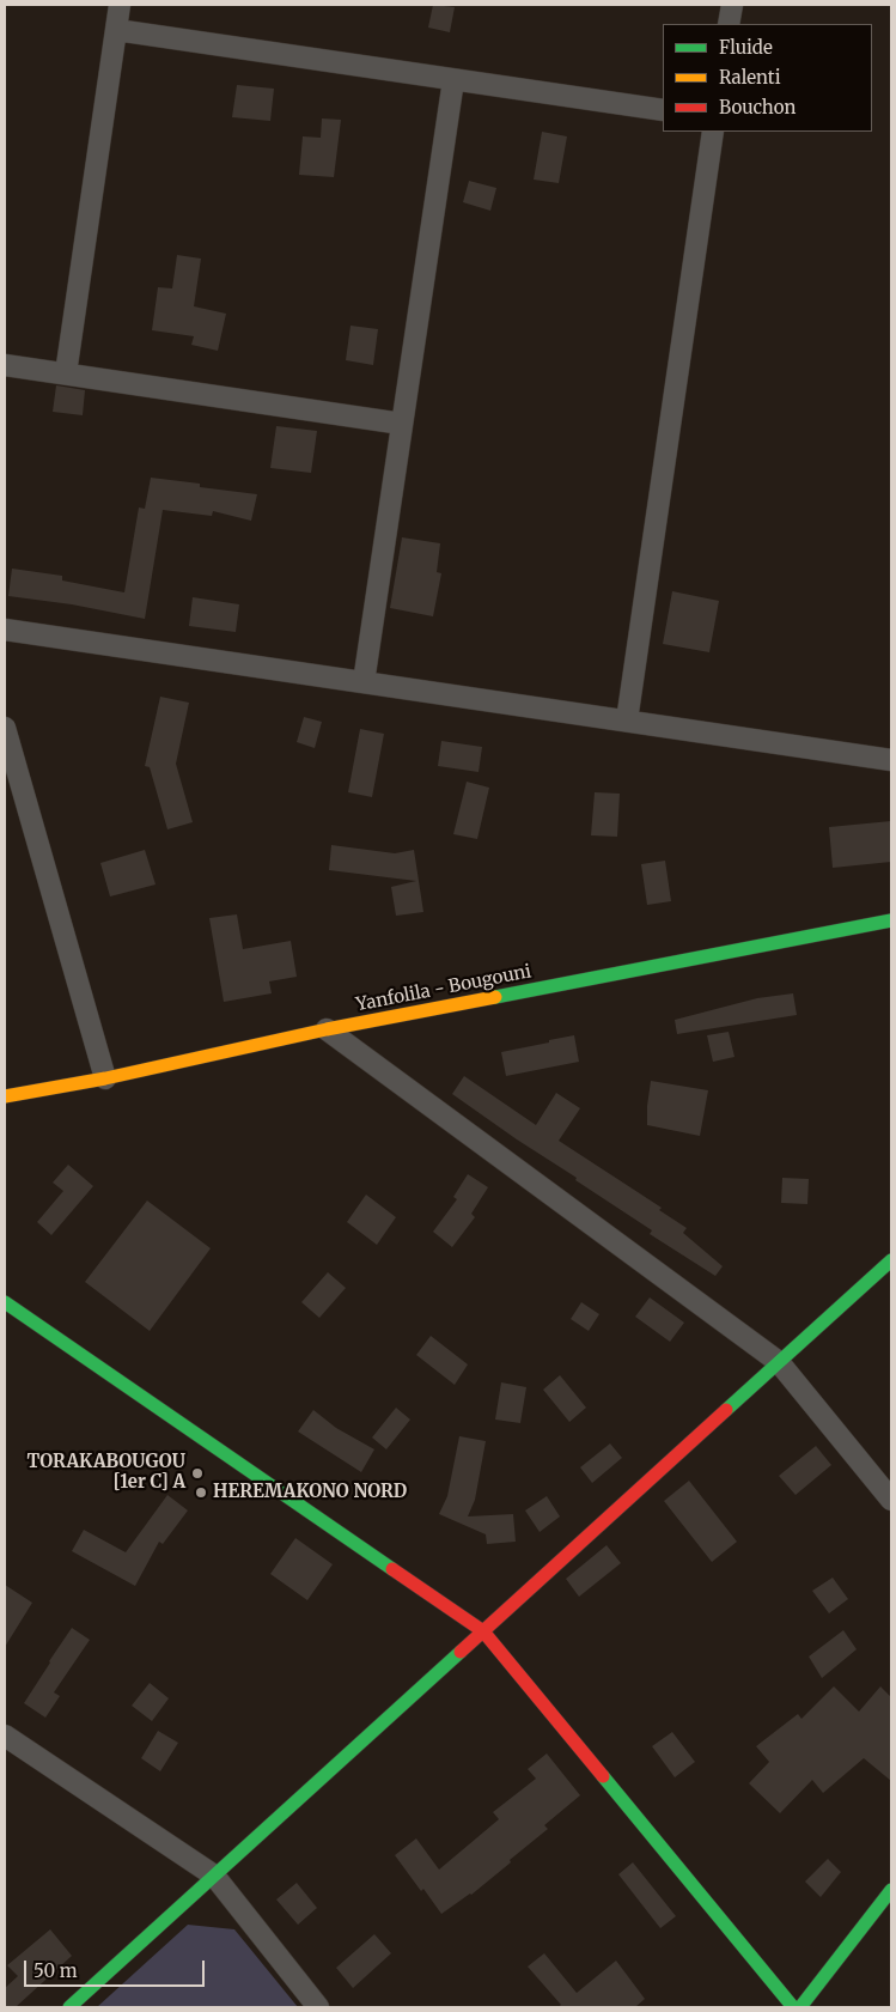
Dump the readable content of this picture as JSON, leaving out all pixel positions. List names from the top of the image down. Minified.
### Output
{"streets":{"street":["Yanfolila - Bougouni"]},"places":["TORAKABOUGOU [1er C] A","HEREMAKONO NORD"],"legend":["Fluide","Ralenti","Bouchon"],"scale_bar":"50 m"}
